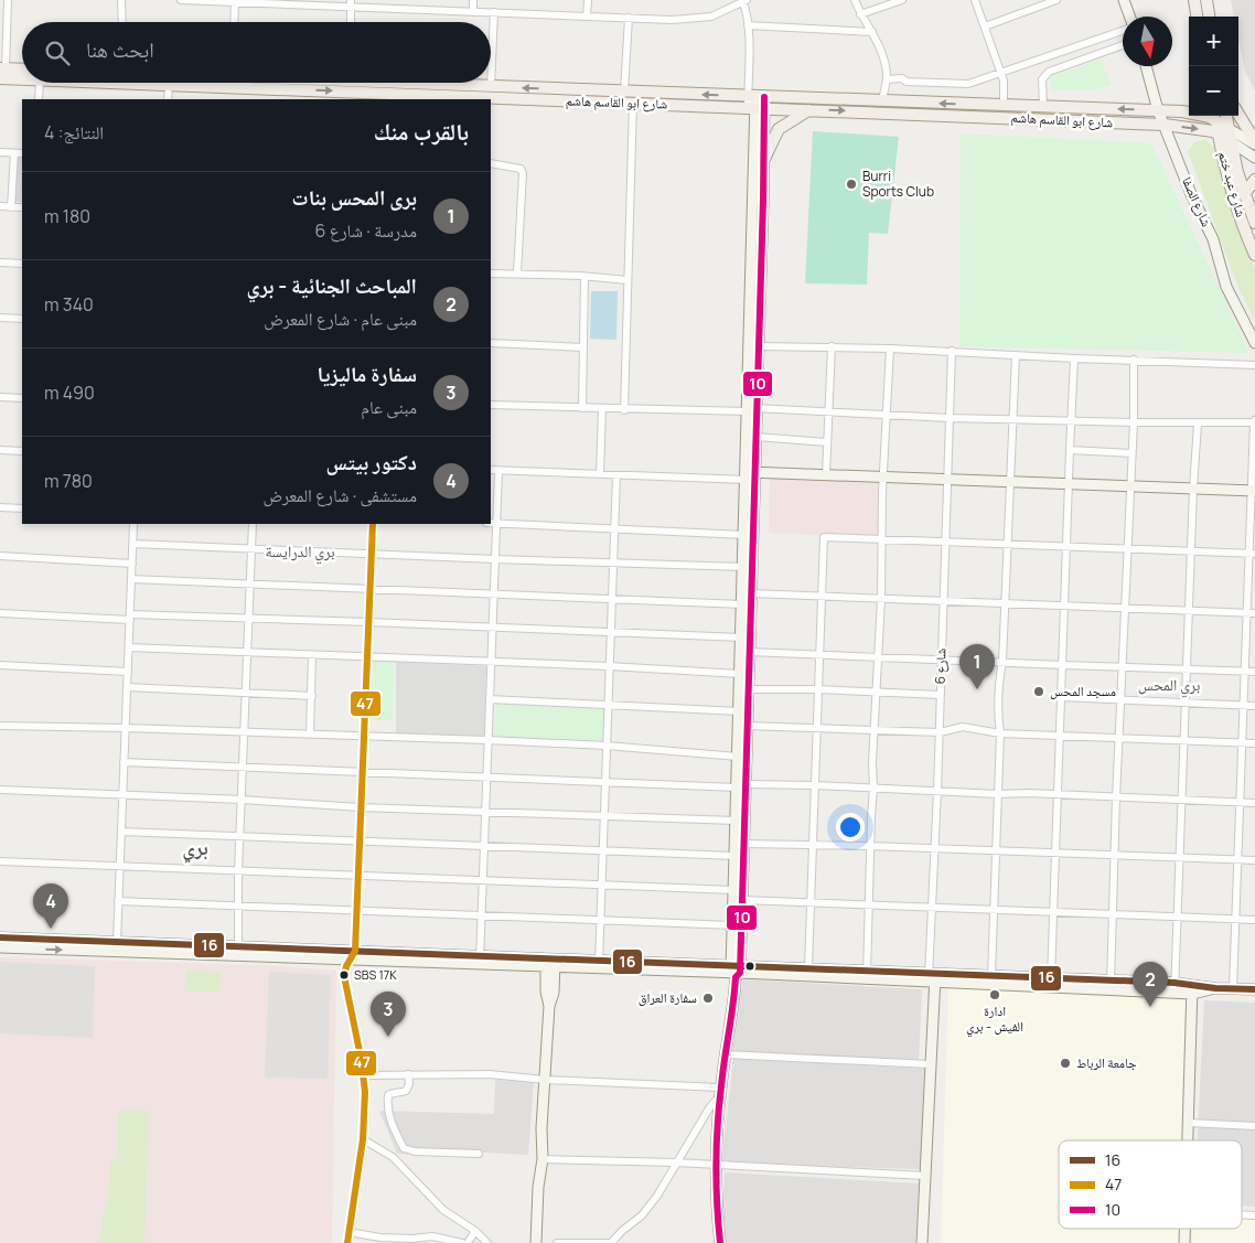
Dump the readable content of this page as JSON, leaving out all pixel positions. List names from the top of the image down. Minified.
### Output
{"streets":{"main road":["شارع ابو القاسم هاشم","شارع عبد ختم","شارع الصفا"],"street":["شارع 6"]},"crossings":[["شارع ابو القاسم هاشم","شارع عبد ختم"],["شارع ابو القاسم هاشم","شارع الصفا"]],"districts":["بري الدرايسة","بري المحس","بري"],"places":["Burri Sports Club","مسجد المحس","SBS 17K","ادارة الفيش - بري","سفارة العراق","جامعة الرباط"],"lines":["transit line 10","transit line 47","transit line 16"],"legend":["16","47","10"],"north":"bottom","page":{"map_buttons":["+","−"],"search":"ابحث هنا","heading":["بالقرب منك","النتائج: 4"],"list":[{"mark":"1","name":"برى المحس بنات","note":"مدرسة · شارع 6","value":"180 m"},{"mark":"2","name":"المباحث الجنائية - بري","note":"مبنى عام · شارع المعرض","value":"340 m"},{"mark":"3","name":"سفارة ماليزيا","note":"مبنى عام","value":"490 m"},{"mark":"4","name":"دكتور بيتس","note":"مستشفى · شارع المعرض","value":"780 m"}],"pins":["1","4","2","3"]}}
